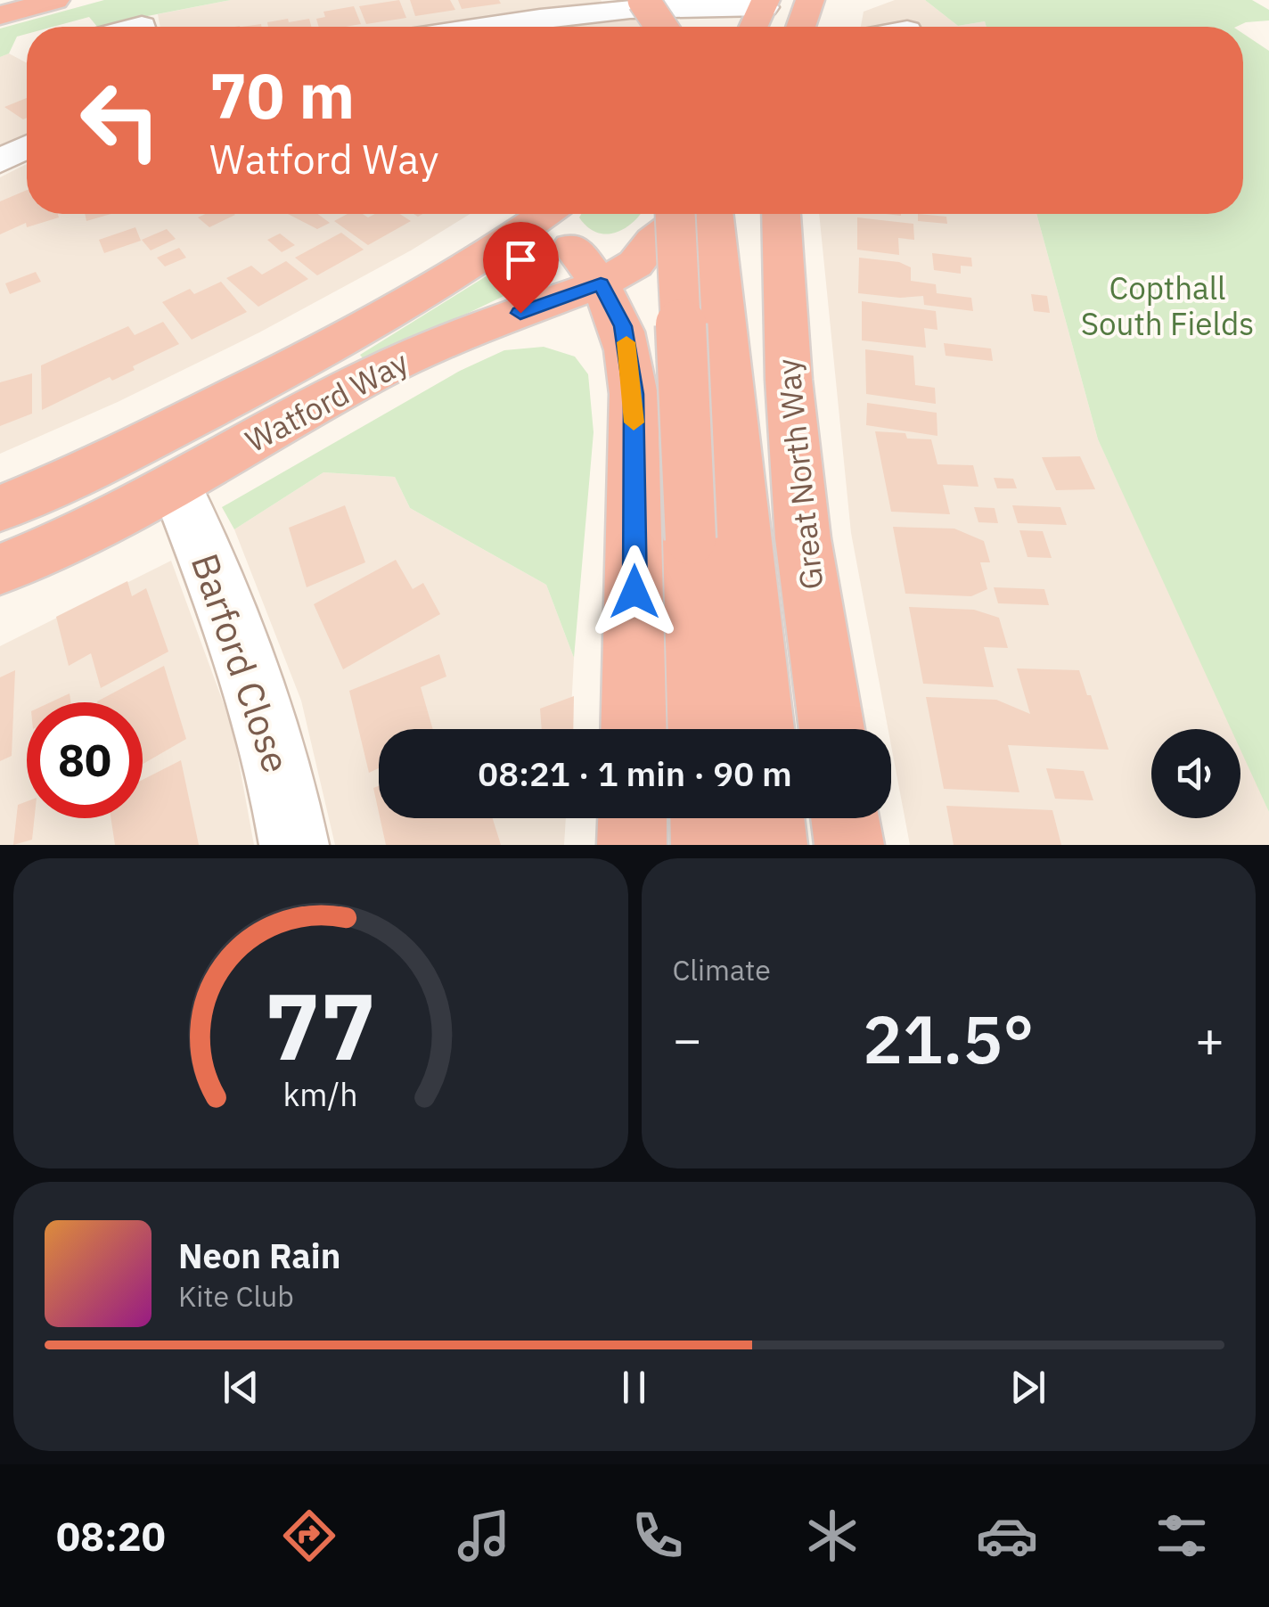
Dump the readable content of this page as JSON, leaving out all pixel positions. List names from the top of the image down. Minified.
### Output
{"streets":{"highway":["Watford Way","Great North Way"],"street":["Barford Close"]},"crossings":[["Watford Way","Barford Close"]],"parks":["Copthall South Fields"],"page":{"turn":["70 m","Watford Way"],"limit":"80","trip":"08:21 · 1 min · 90 m","tile":"Climate","heat":["−","21.5°","+"],"song":["Neon Rain","Kite Club"],"tabs":"08:20","gauge":["77","km/h"]}}
